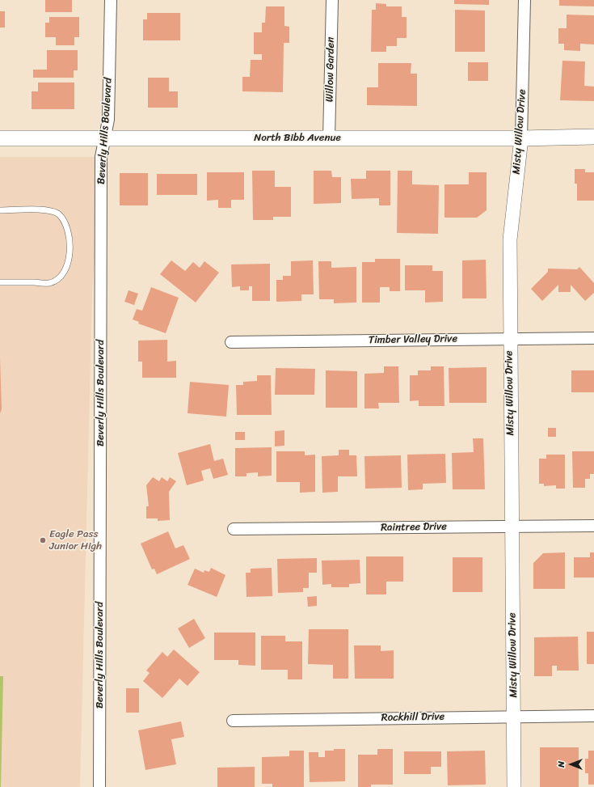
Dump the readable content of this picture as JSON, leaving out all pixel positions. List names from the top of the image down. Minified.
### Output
{"streets":{"main road":["North Bibb Avenue"],"street":["Willow Garden","Beverly Hills Boulevard","Misty Willow Drive","Timber Valley Drive","Raintree Drive","Rockhill Drive"]},"crossings":[["Willow Garden","North Bibb Avenue"],["Beverly Hills Boulevard","North Bibb Avenue"],["Misty Willow Drive","North Bibb Avenue"],["Misty Willow Drive","Timber Valley Drive"],["Misty Willow Drive","Raintree Drive"],["Misty Willow Drive","Rockhill Drive"]],"places":["Eagle Pass Junior High"],"north":"left"}
